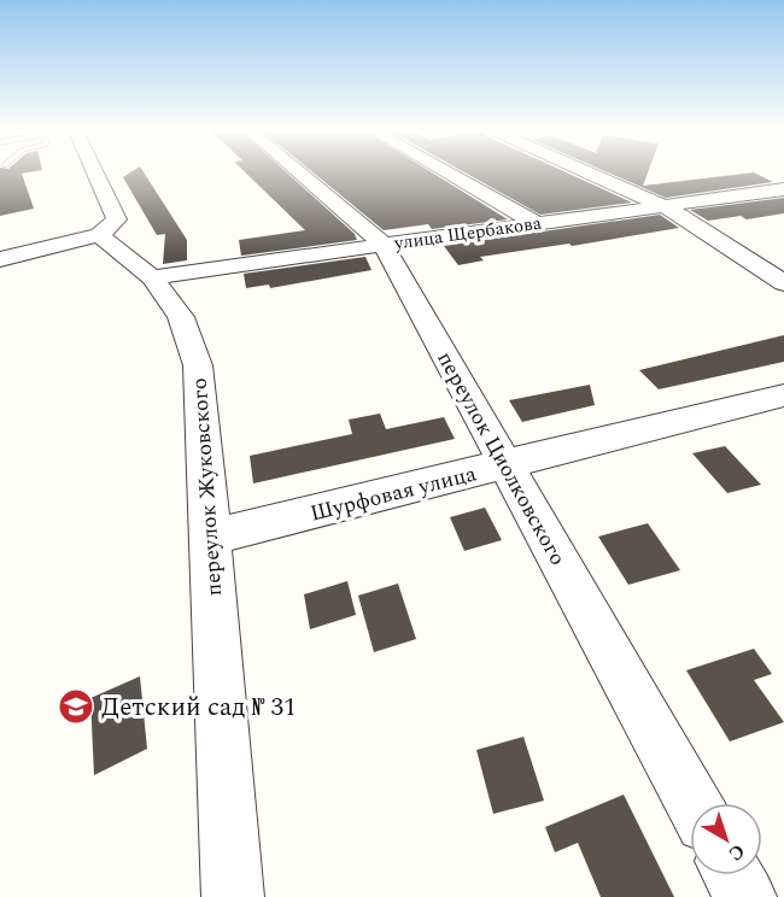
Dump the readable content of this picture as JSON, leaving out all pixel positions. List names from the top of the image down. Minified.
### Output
{"streets":{"street":["улица Щербакова","переулок Циолковского","переулок Жуковского","Шурфовая улица"]},"crossings":[["улица Щербакова","переулок Циолковского"],["улица Щербакова","переулок Жуковского"],["переулок Циолковского","Шурфовая улица"],["переулок Жуковского","Шурфовая улица"]],"places":{"school or university":["Детский сад № 31"]},"north":"bottom right"}
